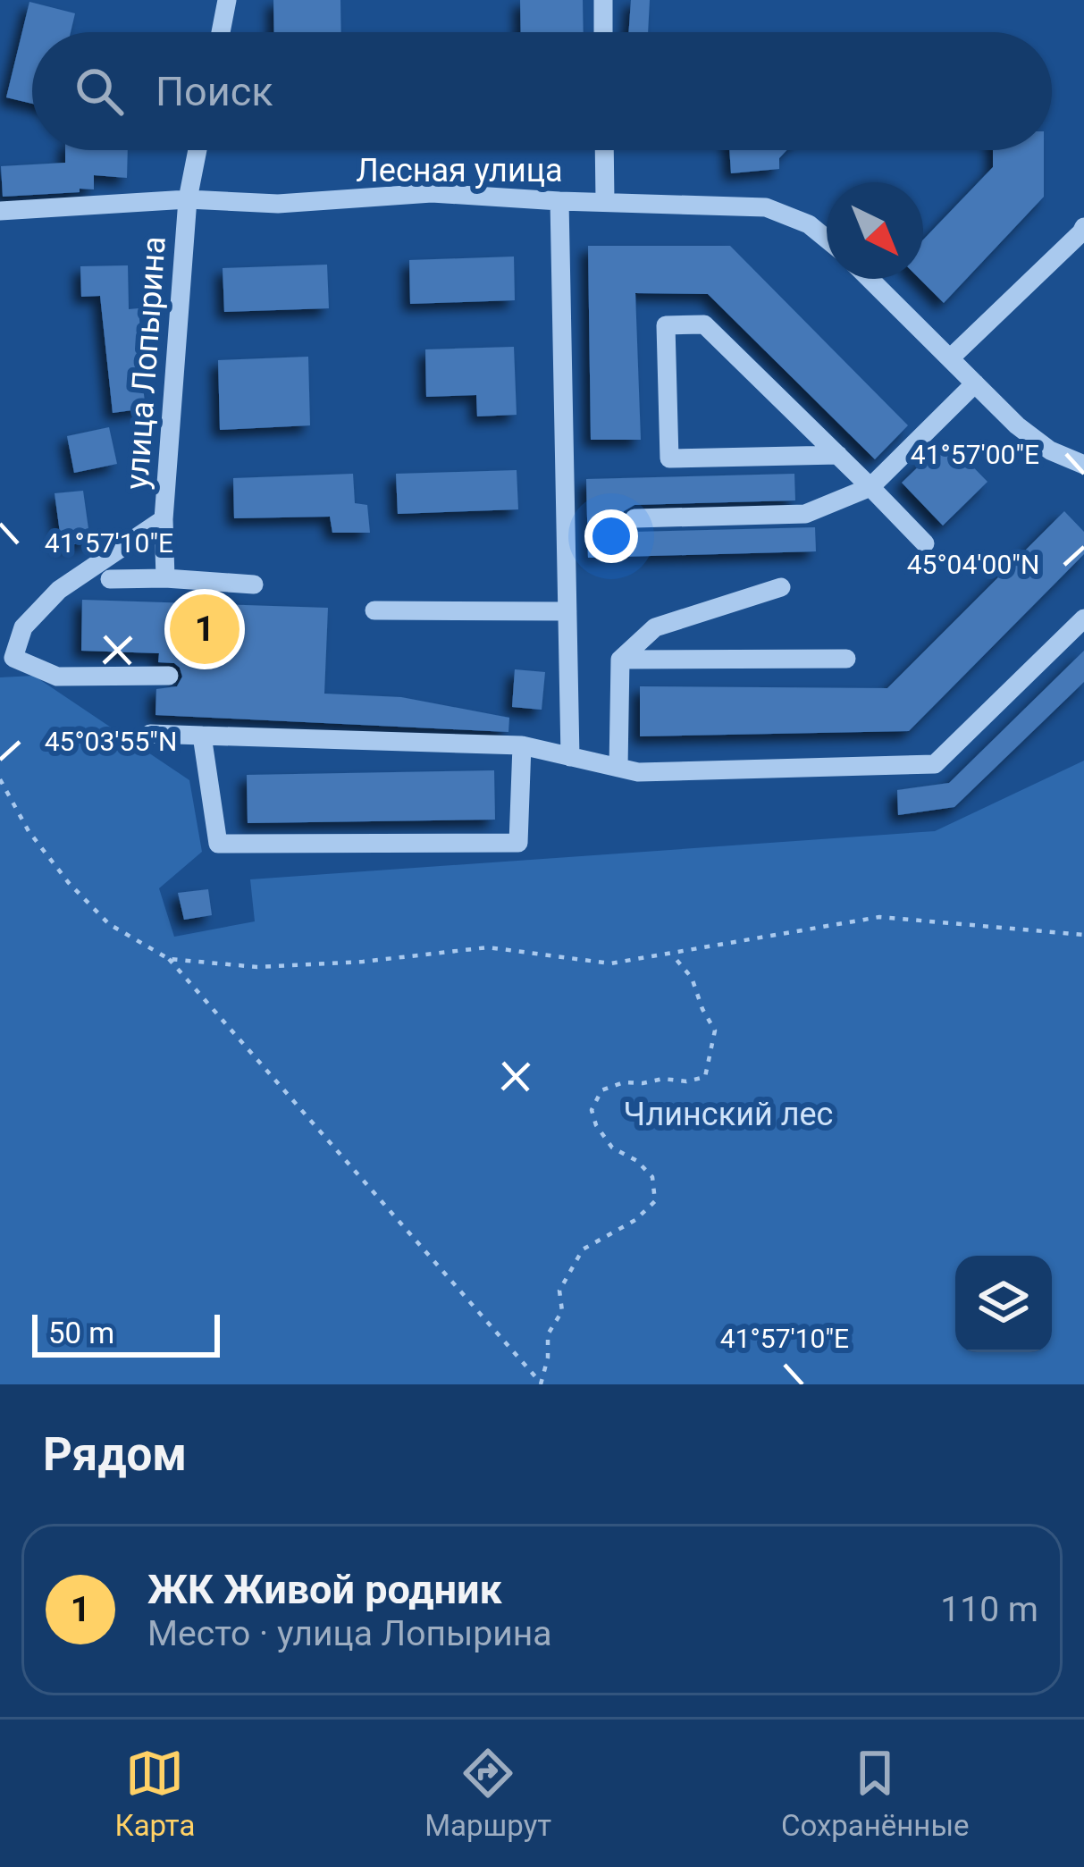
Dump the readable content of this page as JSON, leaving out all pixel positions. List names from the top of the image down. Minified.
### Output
{"streets":{"street":["Лесная улица","улица Лопырина"]},"crossings":[["Лесная улица","улица Лопырина"]],"parks":["Члинский лес"],"scale_bar":"50 m","north":"bottom right","page":{"search":"Поиск","pins":"1","scale":"50 m","heading":"Рядом","list":[{"mark":"1","name":"ЖК Живой родник","note":"Место · улица Лопырина","value":"110 m"}],"nav":["Карта","Маршрут","Сохранённые"]},"coordinates":["41°57'00\"E","41°57'10\"E","45°04'00\"N","45°03'55\"N"]}
